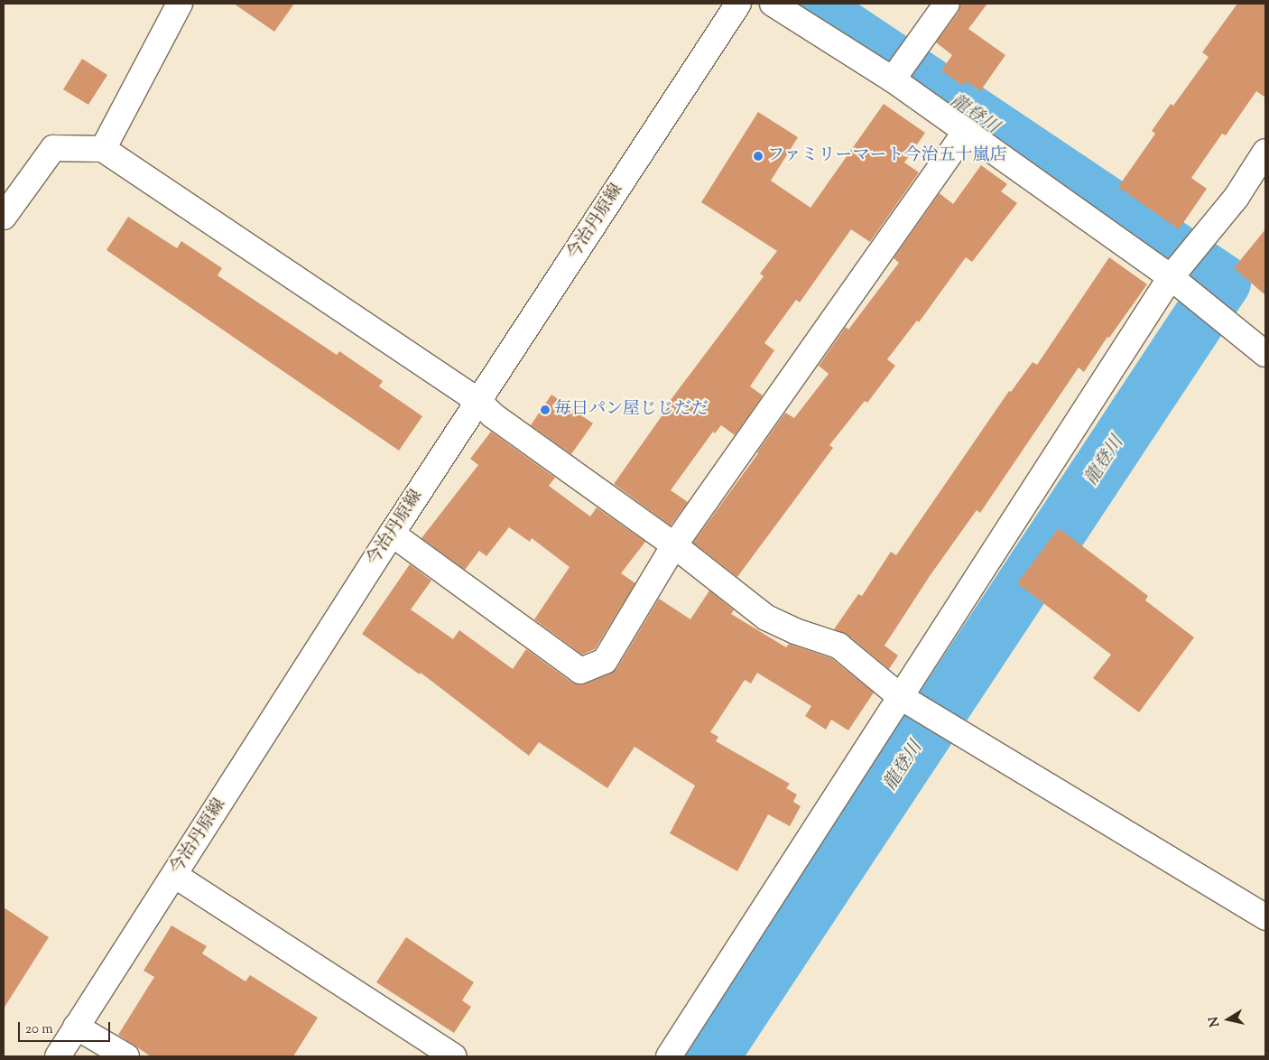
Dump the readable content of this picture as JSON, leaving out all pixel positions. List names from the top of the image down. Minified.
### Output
{"streets":{"street":["今治丹原線"]},"water":["龍登川"],"places":["ファミリーマート今治五十嵐店","毎日パン屋じじだだ"],"scale_bar":"20 m","north":"left"}
